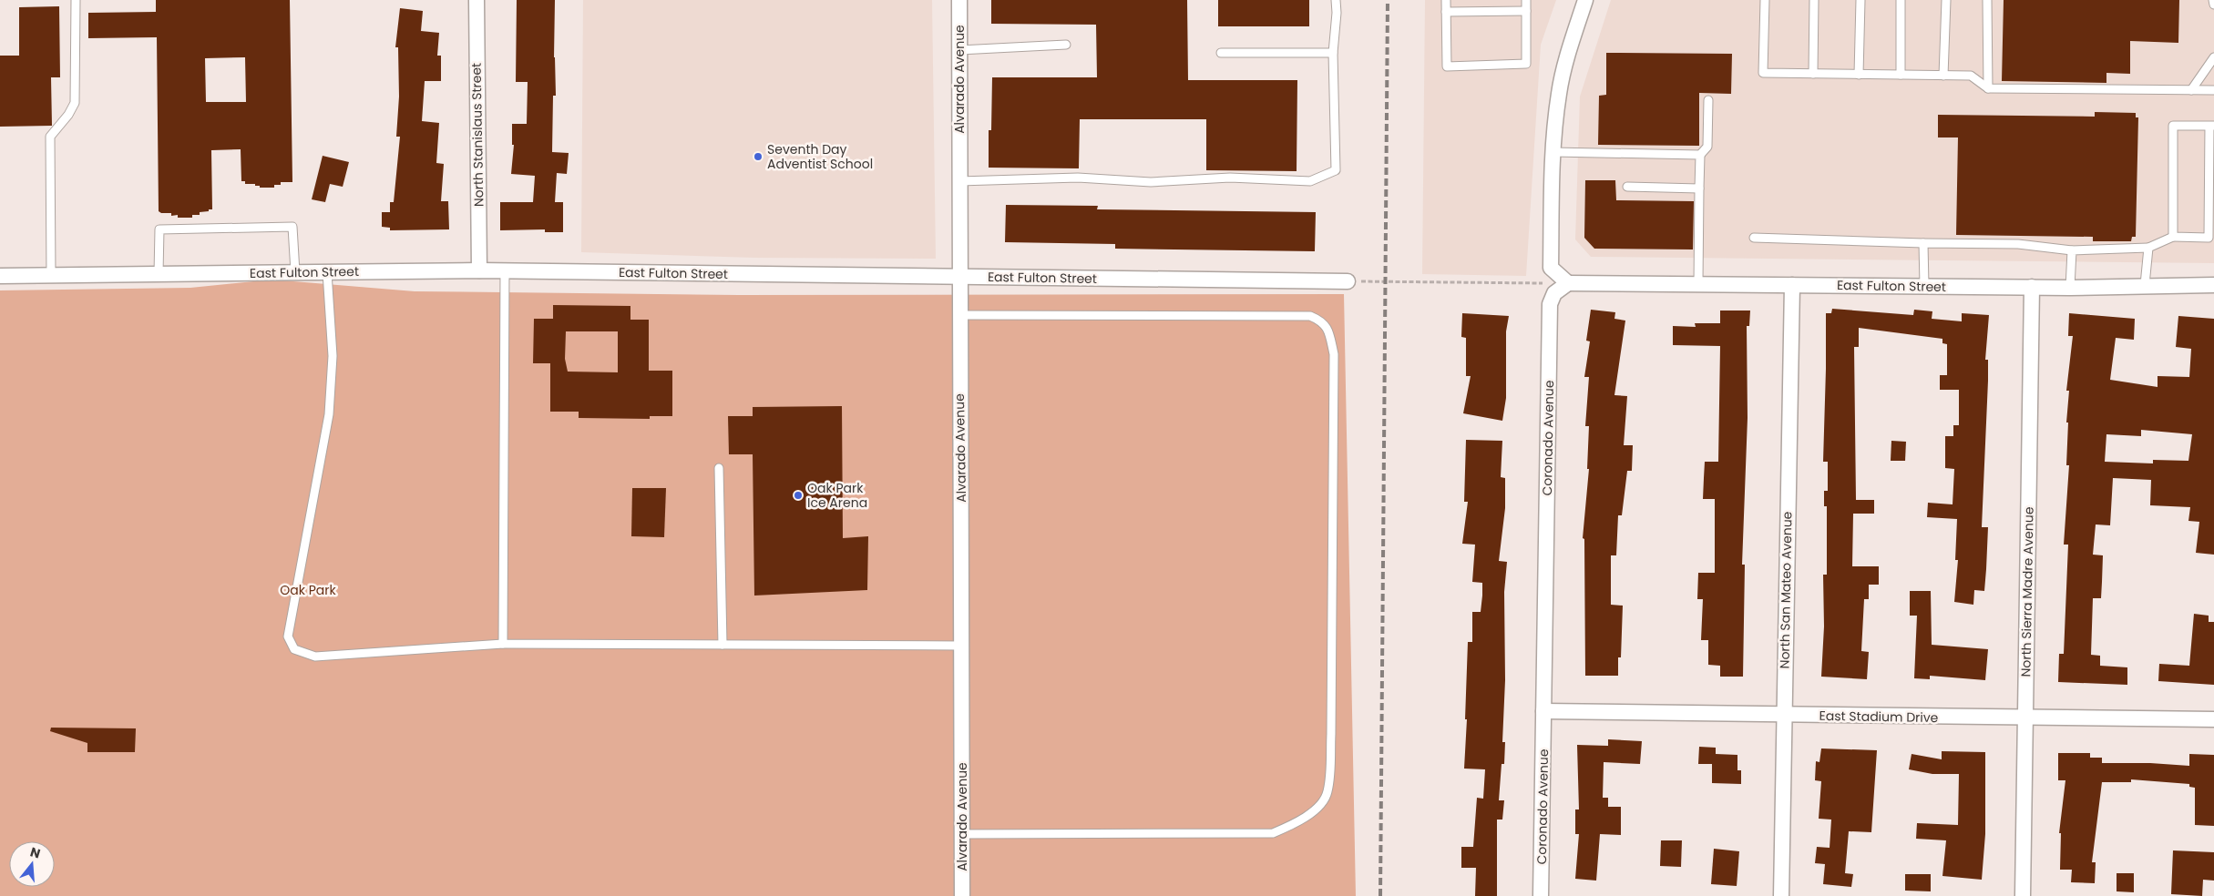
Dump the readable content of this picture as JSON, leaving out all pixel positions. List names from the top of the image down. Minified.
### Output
{"streets":{"street":["Alvarado Avenue","North Stanislaus Street","East Fulton Street","Coronado Avenue","North San Mateo Avenue","North Sierra Madre Avenue","East Stadium Drive"]},"crossings":[["Alvarado Avenue","East Fulton Street"],["North Stanislaus Street","East Fulton Street"],["East Fulton Street","Coronado Avenue"],["East Fulton Street","North San Mateo Avenue"],["East Fulton Street","North Sierra Madre Avenue"],["Coronado Avenue","East Stadium Drive"],["North San Mateo Avenue","East Stadium Drive"],["North Sierra Madre Avenue","East Stadium Drive"]],"parks":["Oak Park"],"places":["Seventh Day Adventist School","Oak Park Ice Arena"],"north":"top"}
